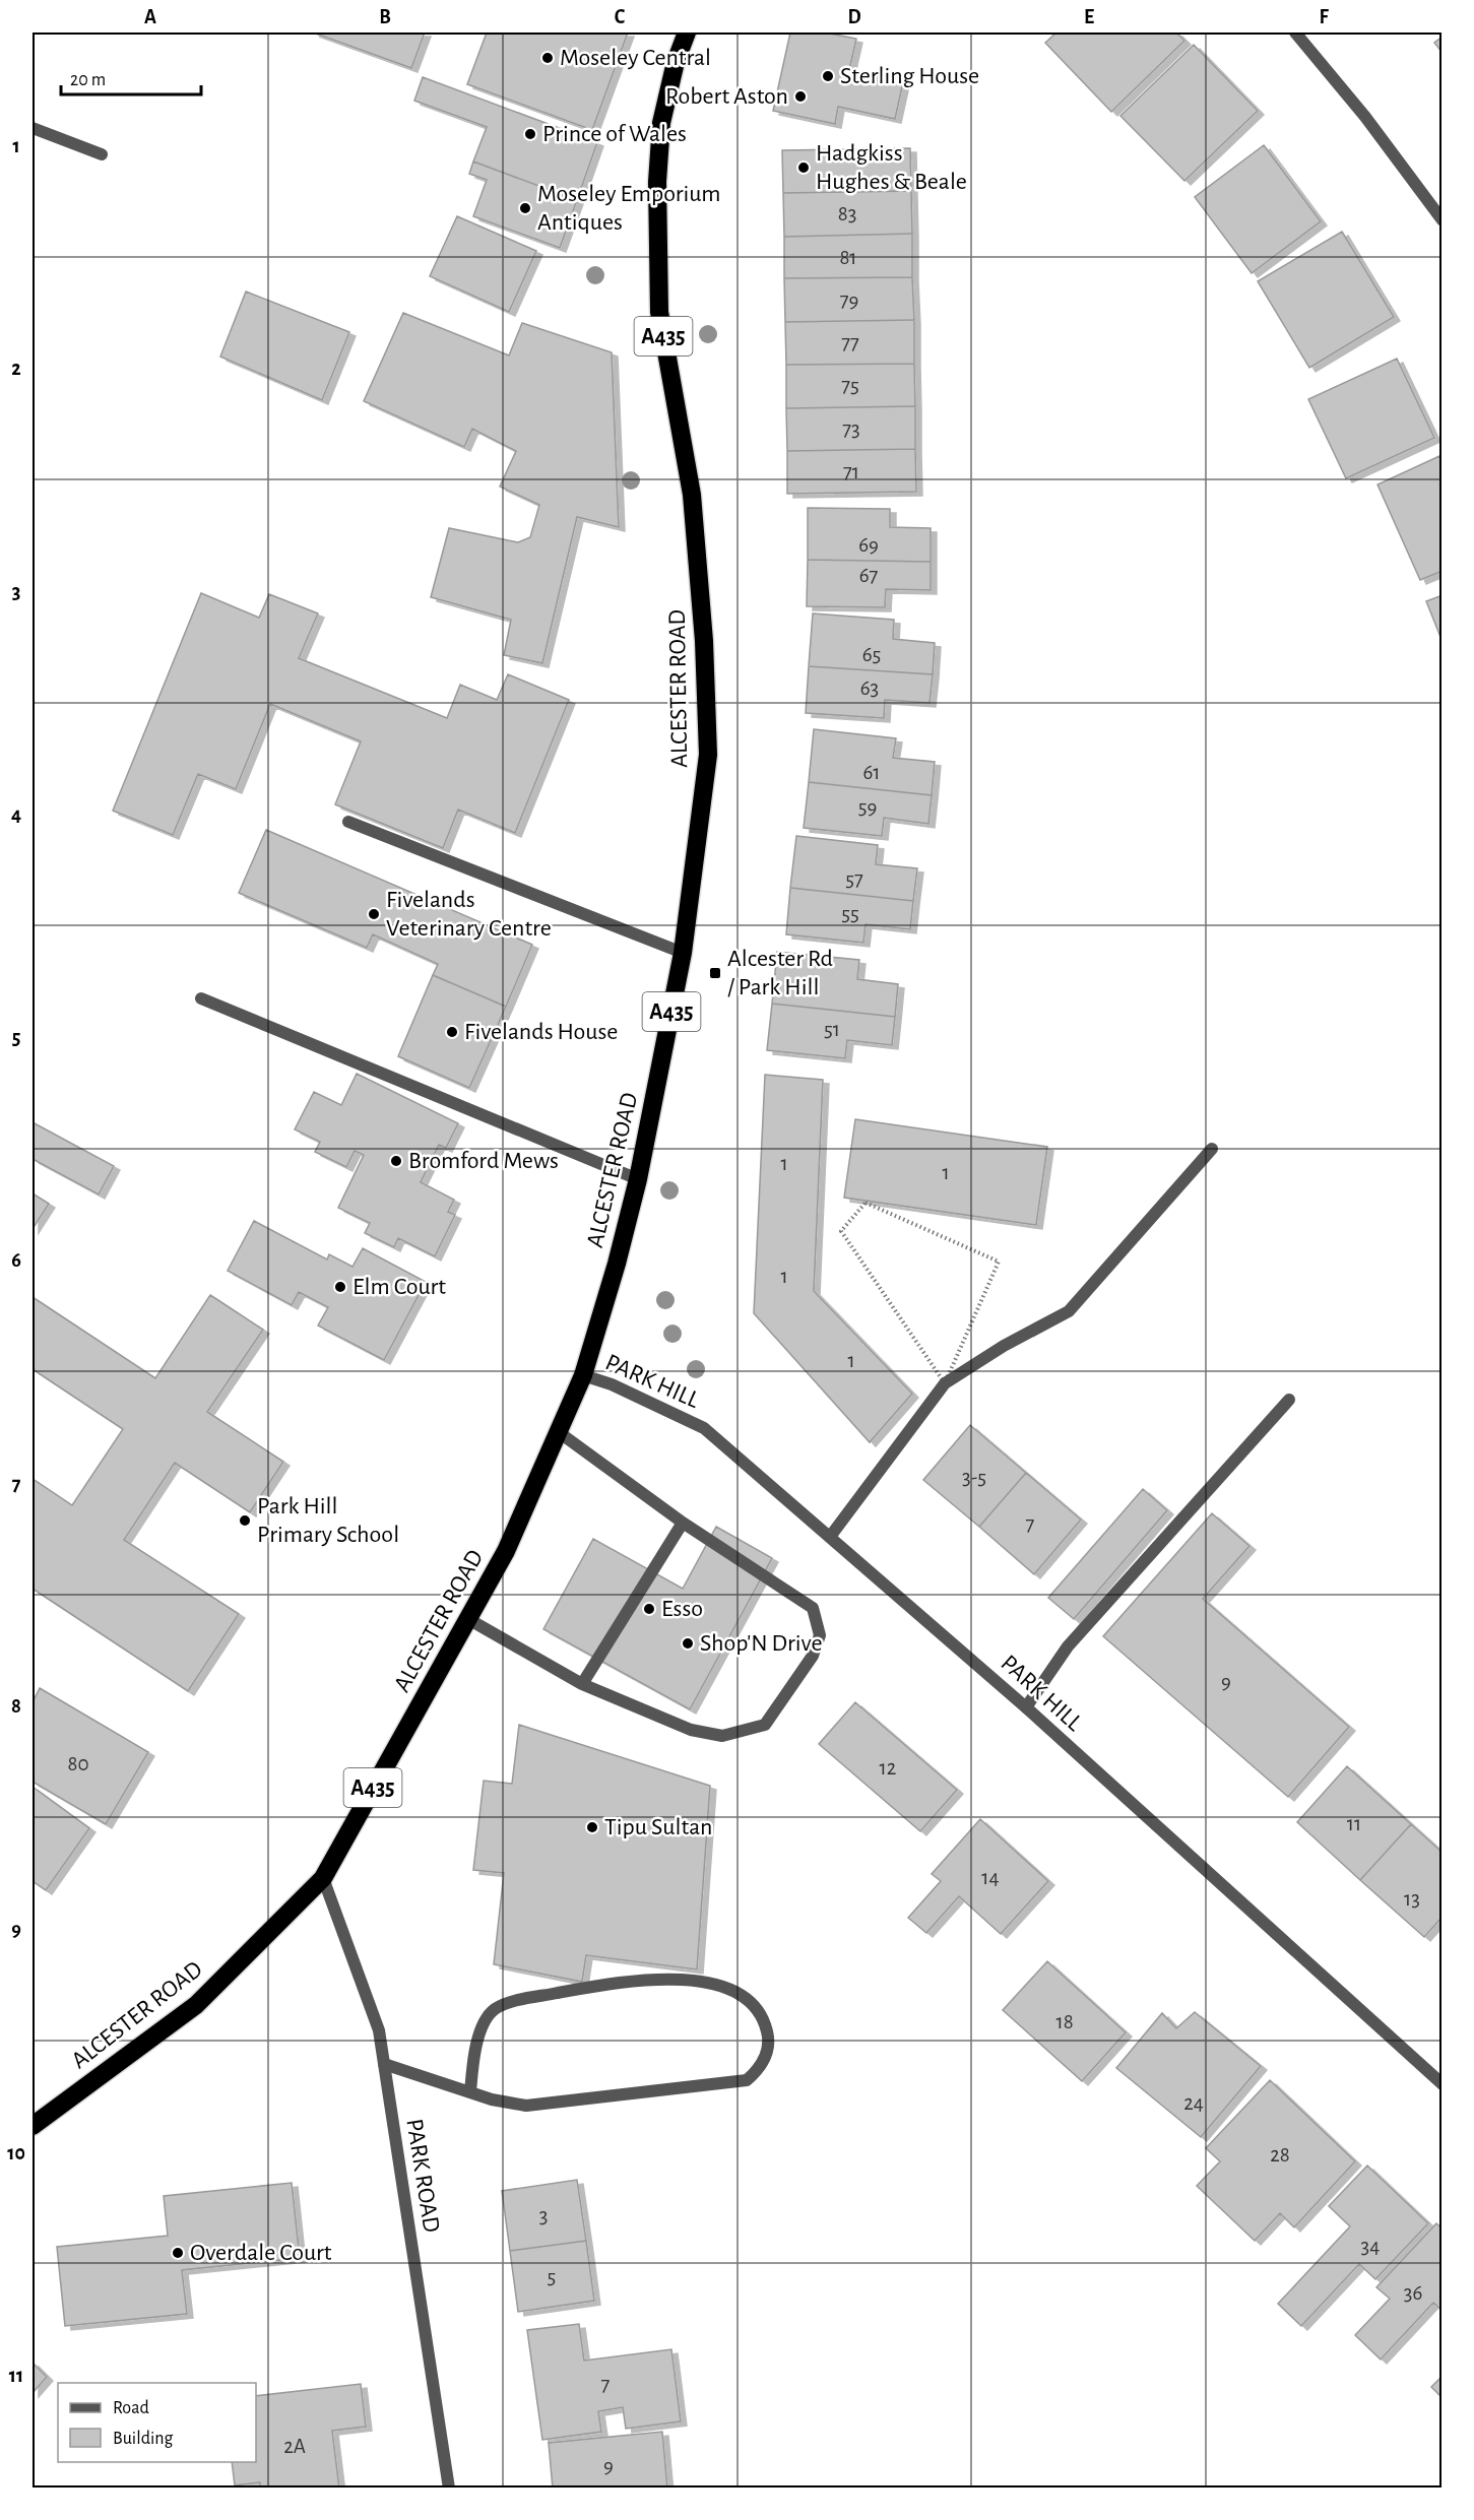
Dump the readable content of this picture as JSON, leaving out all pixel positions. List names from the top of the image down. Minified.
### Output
{"streets":{"highway":["A435","ALCESTER ROAD"],"street":["PARK HILL","PARK ROAD"]},"crossings":[["ALCESTER ROAD","PARK HILL"],["ALCESTER ROAD","PARK ROAD"]],"places":{"other":["Moseley Central","Sterling House","Robert Aston","Prince of Wales","Hadgkiss Hughes & Beale","Moseley Emporium Antiques","Fivelands Veterinary Centre","Fivelands House","Bromford Mews","Elm Court","Park Hill Primary School","Esso","Shop'N Drive","Tipu Sultan","Overdale Court"],"transit":["Alcester Rd / Park Hill"]},"house_numbers":["83","81","79","77","75","73","71","69","67","65","63","61","59","57","55","51","1","1","1","1","3-5","7","9","80","12","11","14","13","18","24","28","3","34","5","36","7","2A","9"],"legend":["Road","Building"],"scale_bar":"20 m","grid":{"columns":["A","B","C","D","E","F"],"rows":["1","2","3","4","5","6","7","8","9","10","11"]}}
